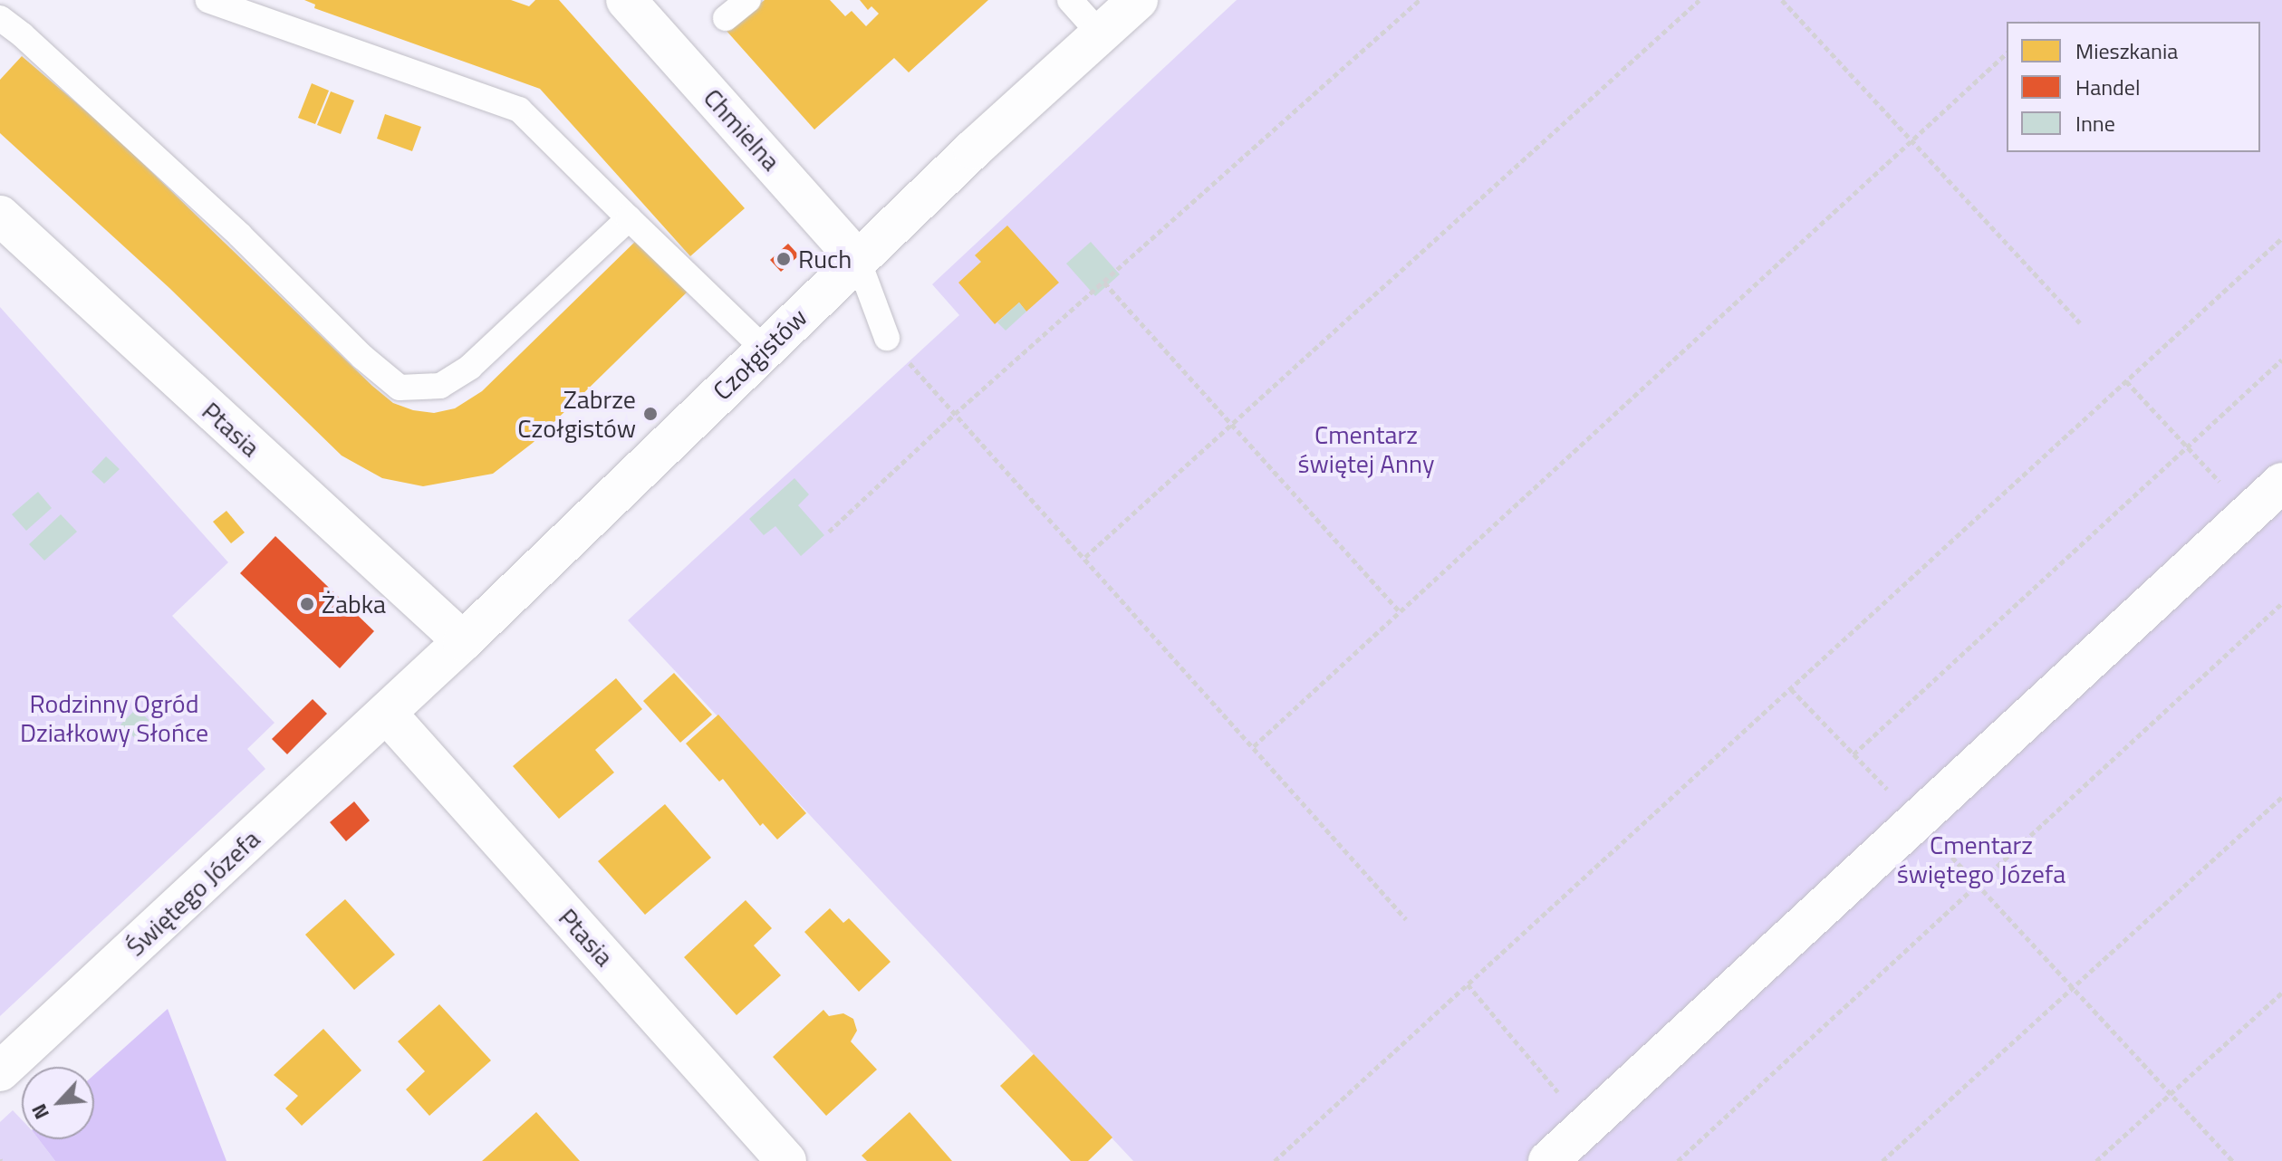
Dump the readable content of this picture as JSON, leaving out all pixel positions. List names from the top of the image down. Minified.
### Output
{"streets":{"street":["Chmielna","Czołgistów","Ptasia","Świętego Józefa"]},"crossings":[["Chmielna","Czołgistów"],["Czołgistów","Ptasia"],["Czołgistów","Świętego Józefa"],["Ptasia","Świętego Józefa"]],"parks":["Cmentarz świętej Anny","Rodzinny Ogród Działkowy Słońce","Cmentarz świętego Józefa"],"places":["Ruch","Zabrze Czołgistów","Żabka"],"legend":["Mieszkania","Handel","Inne"],"north":"bottom left"}
